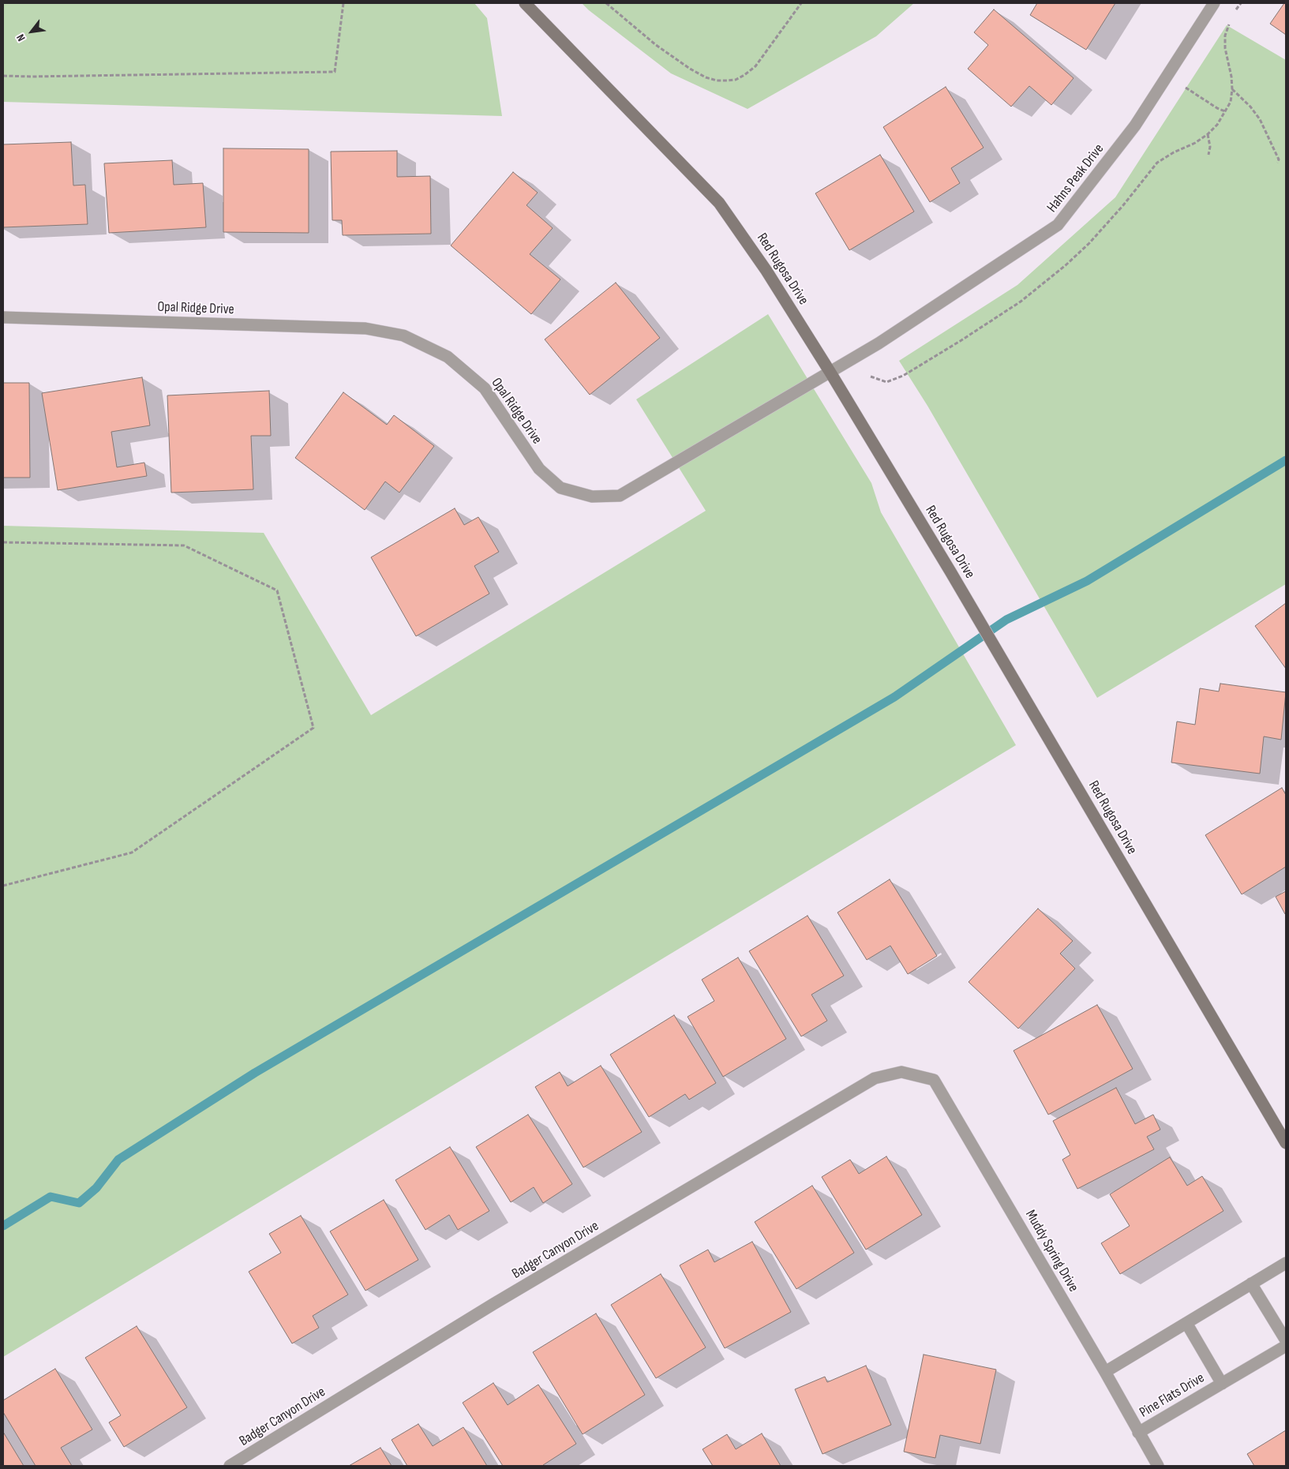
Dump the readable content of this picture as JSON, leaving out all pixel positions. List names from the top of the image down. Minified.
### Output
{"streets":{"street":["Hahns Peak Drive","Red Rugosa Drive","Opal Ridge Drive","Badger Canyon Drive","Muddy Spring Drive","Pine Flats Drive"]},"crossings":[["Hahns Peak Drive","Red Rugosa Drive"],["Hahns Peak Drive","Opal Ridge Drive"],["Red Rugosa Drive","Opal Ridge Drive"],["Badger Canyon Drive","Muddy Spring Drive"],["Muddy Spring Drive","Pine Flats Drive"]],"north":"bottom left"}
